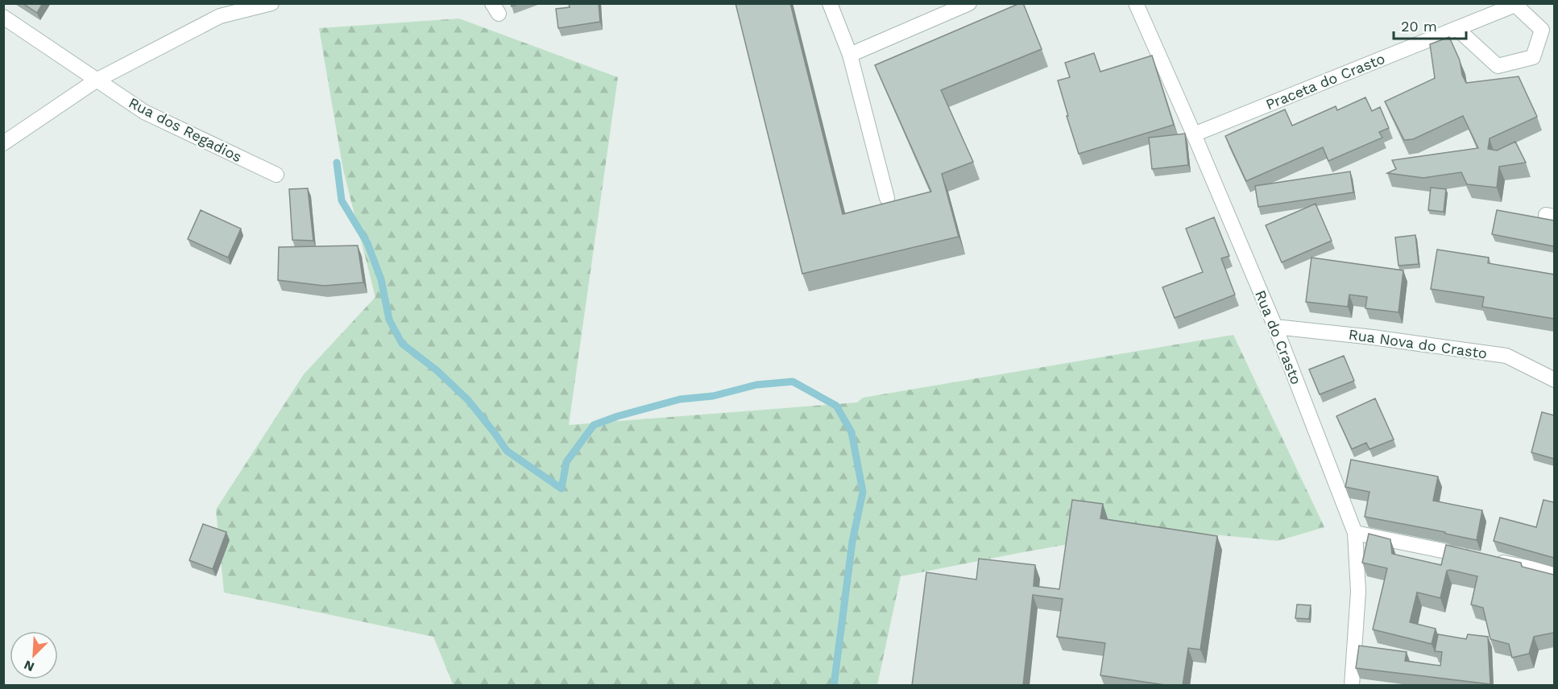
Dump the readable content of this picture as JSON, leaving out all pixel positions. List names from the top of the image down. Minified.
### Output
{"streets":{"street":["Praceta do Crasto","Rua dos Regadios","Rua do Crasto","Rua Nova do Crasto"]},"crossings":[["Praceta do Crasto","Rua do Crasto"],["Rua do Crasto","Rua Nova do Crasto"]],"scale_bar":"20 m","north":"bottom left"}
